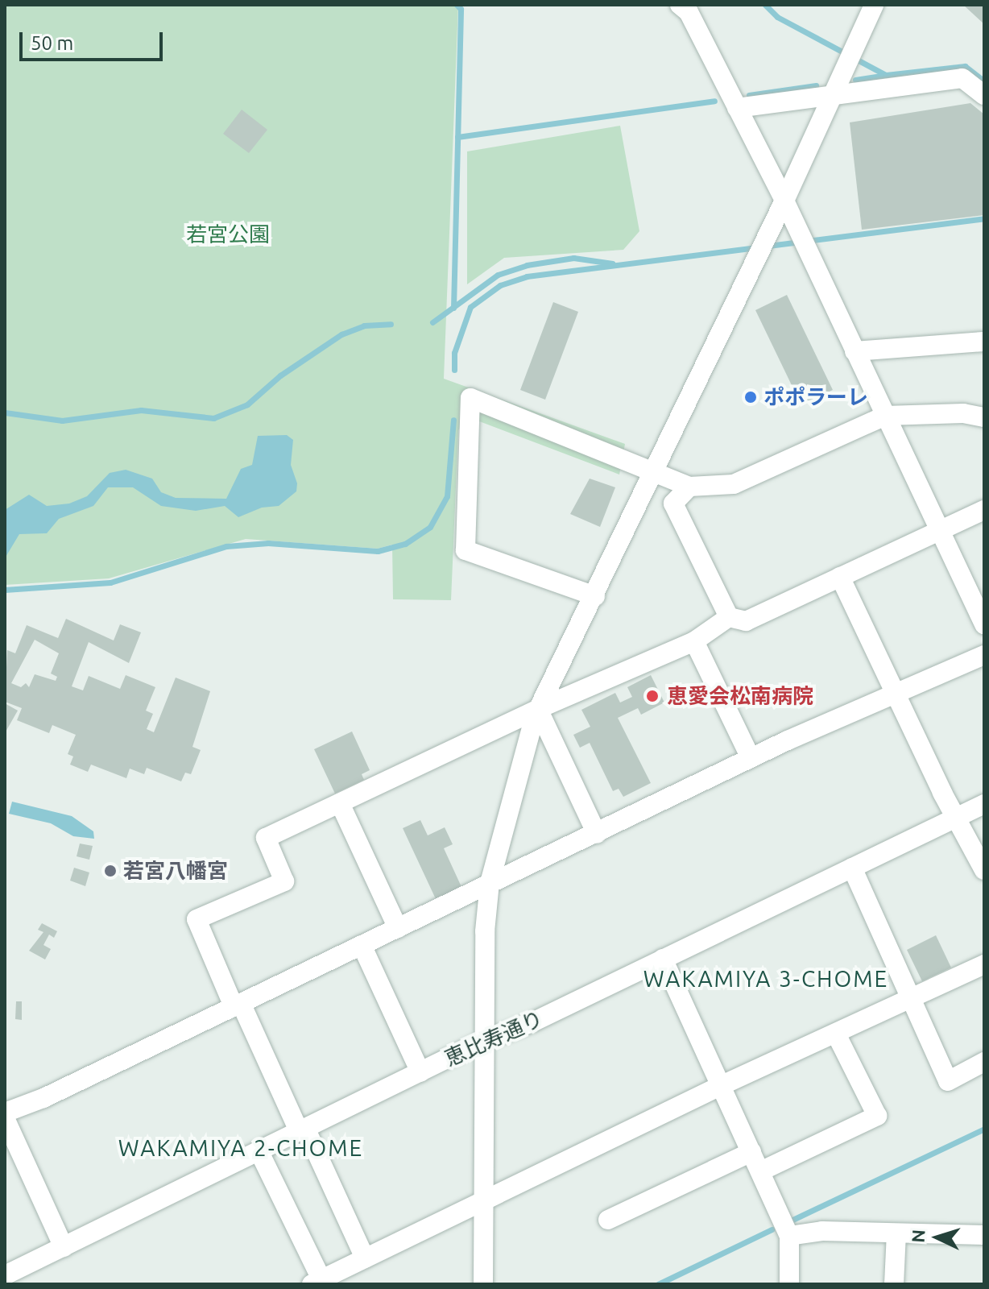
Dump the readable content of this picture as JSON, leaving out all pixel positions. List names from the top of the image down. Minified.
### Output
{"streets":{"street":["恵比寿通り"]},"districts":["WAKAMIYA 3-CHOME","WAKAMIYA 2-CHOME"],"parks":["若宮公園"],"places":["ポポラーレ","恵愛会松南病院","若宮八幡宮"],"scale_bar":"50 m","north":"left"}
